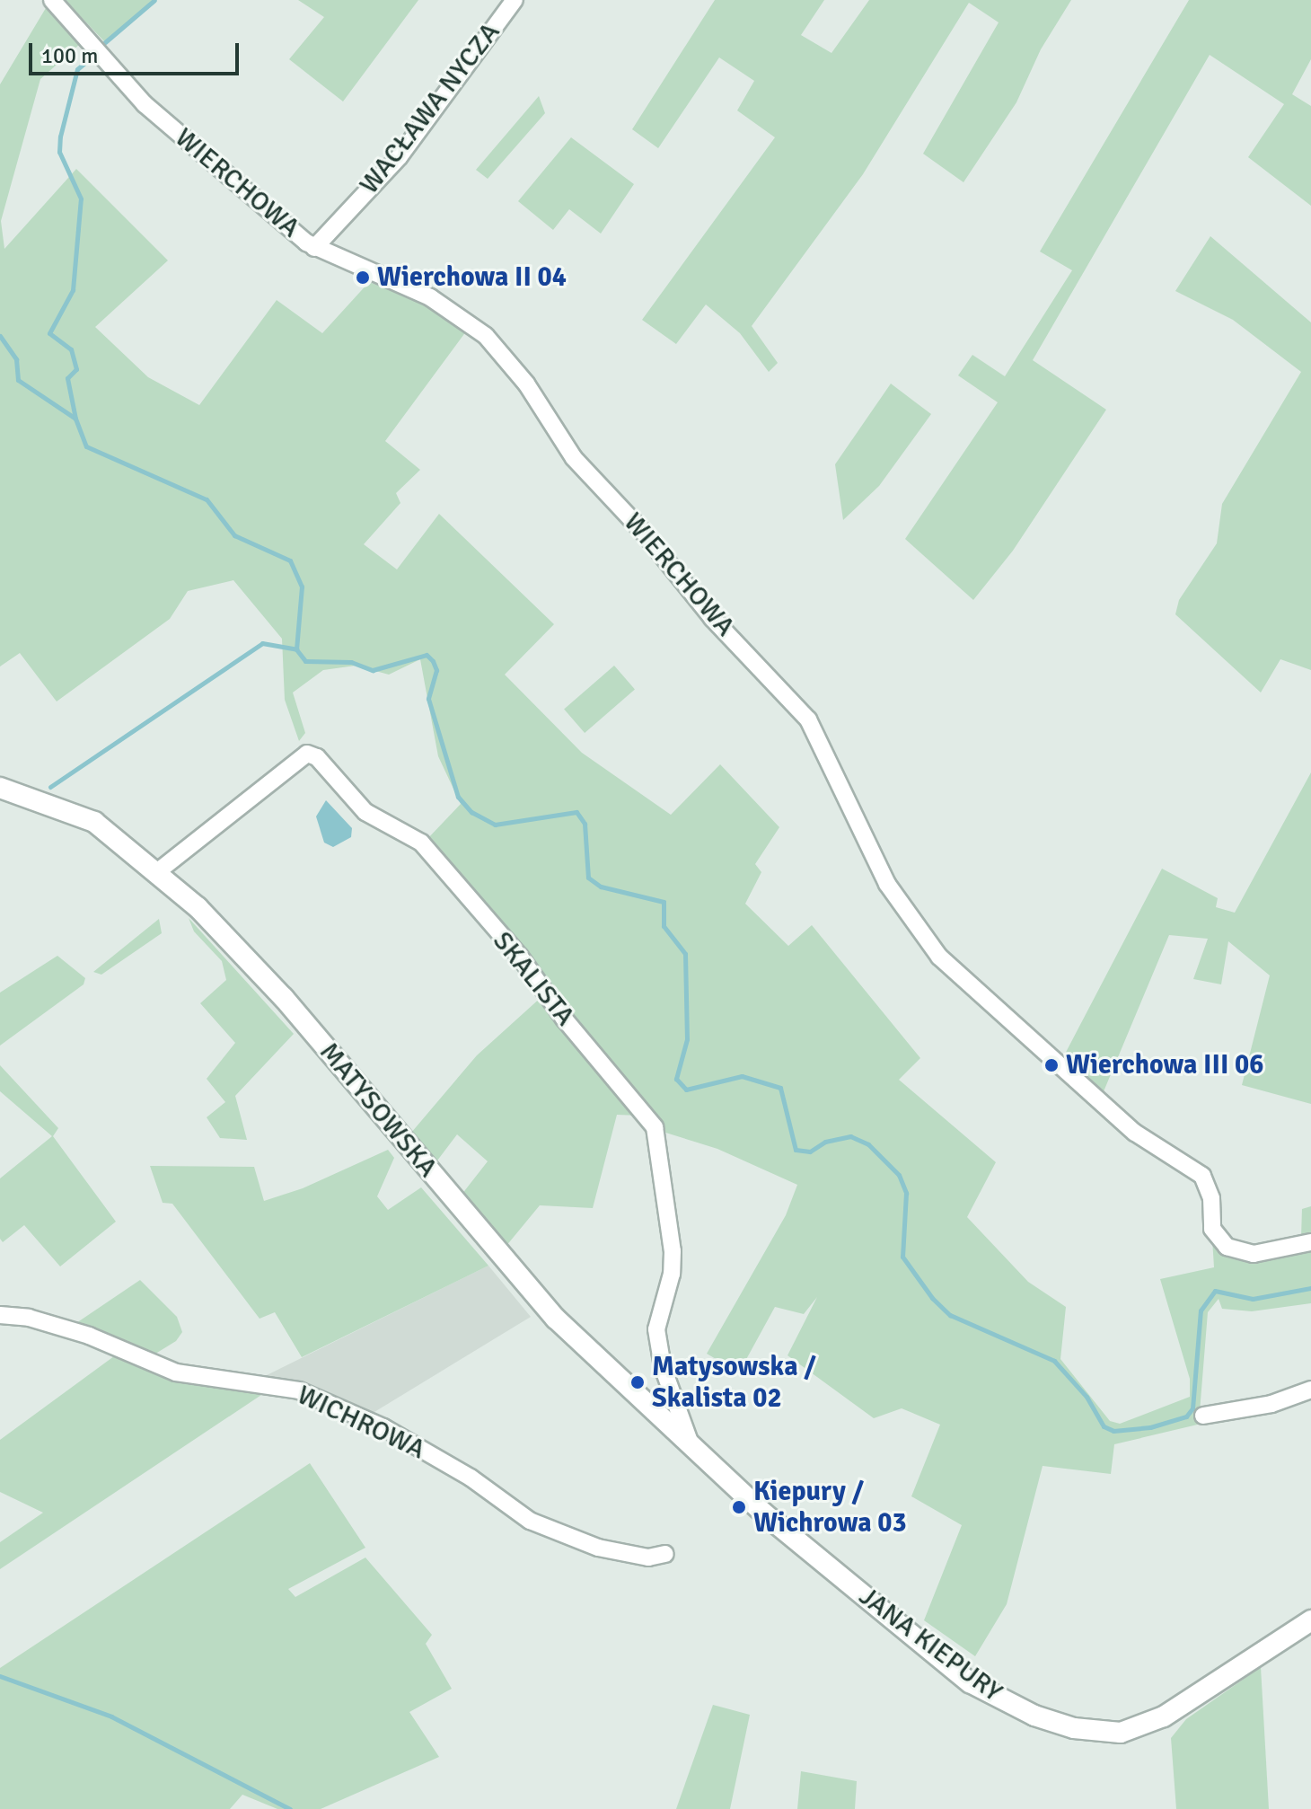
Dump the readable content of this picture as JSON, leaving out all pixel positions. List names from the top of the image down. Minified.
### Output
{"streets":{"street":["WACŁAWA NYCZA","WIERCHOWA","SKALISTA","MATYSOWSKA","WICHROWA","JANA KIEPURY"]},"crossings":[["WACŁAWA NYCZA","WIERCHOWA"],["SKALISTA","MATYSOWSKA"],["MATYSOWSKA","JANA KIEPURY"]],"places":["Wierchowa II 04","Wierchowa III 06","Matysowska / Skalista 02","Kiepury / Wichrowa 03"],"scale_bar":"100 m"}
